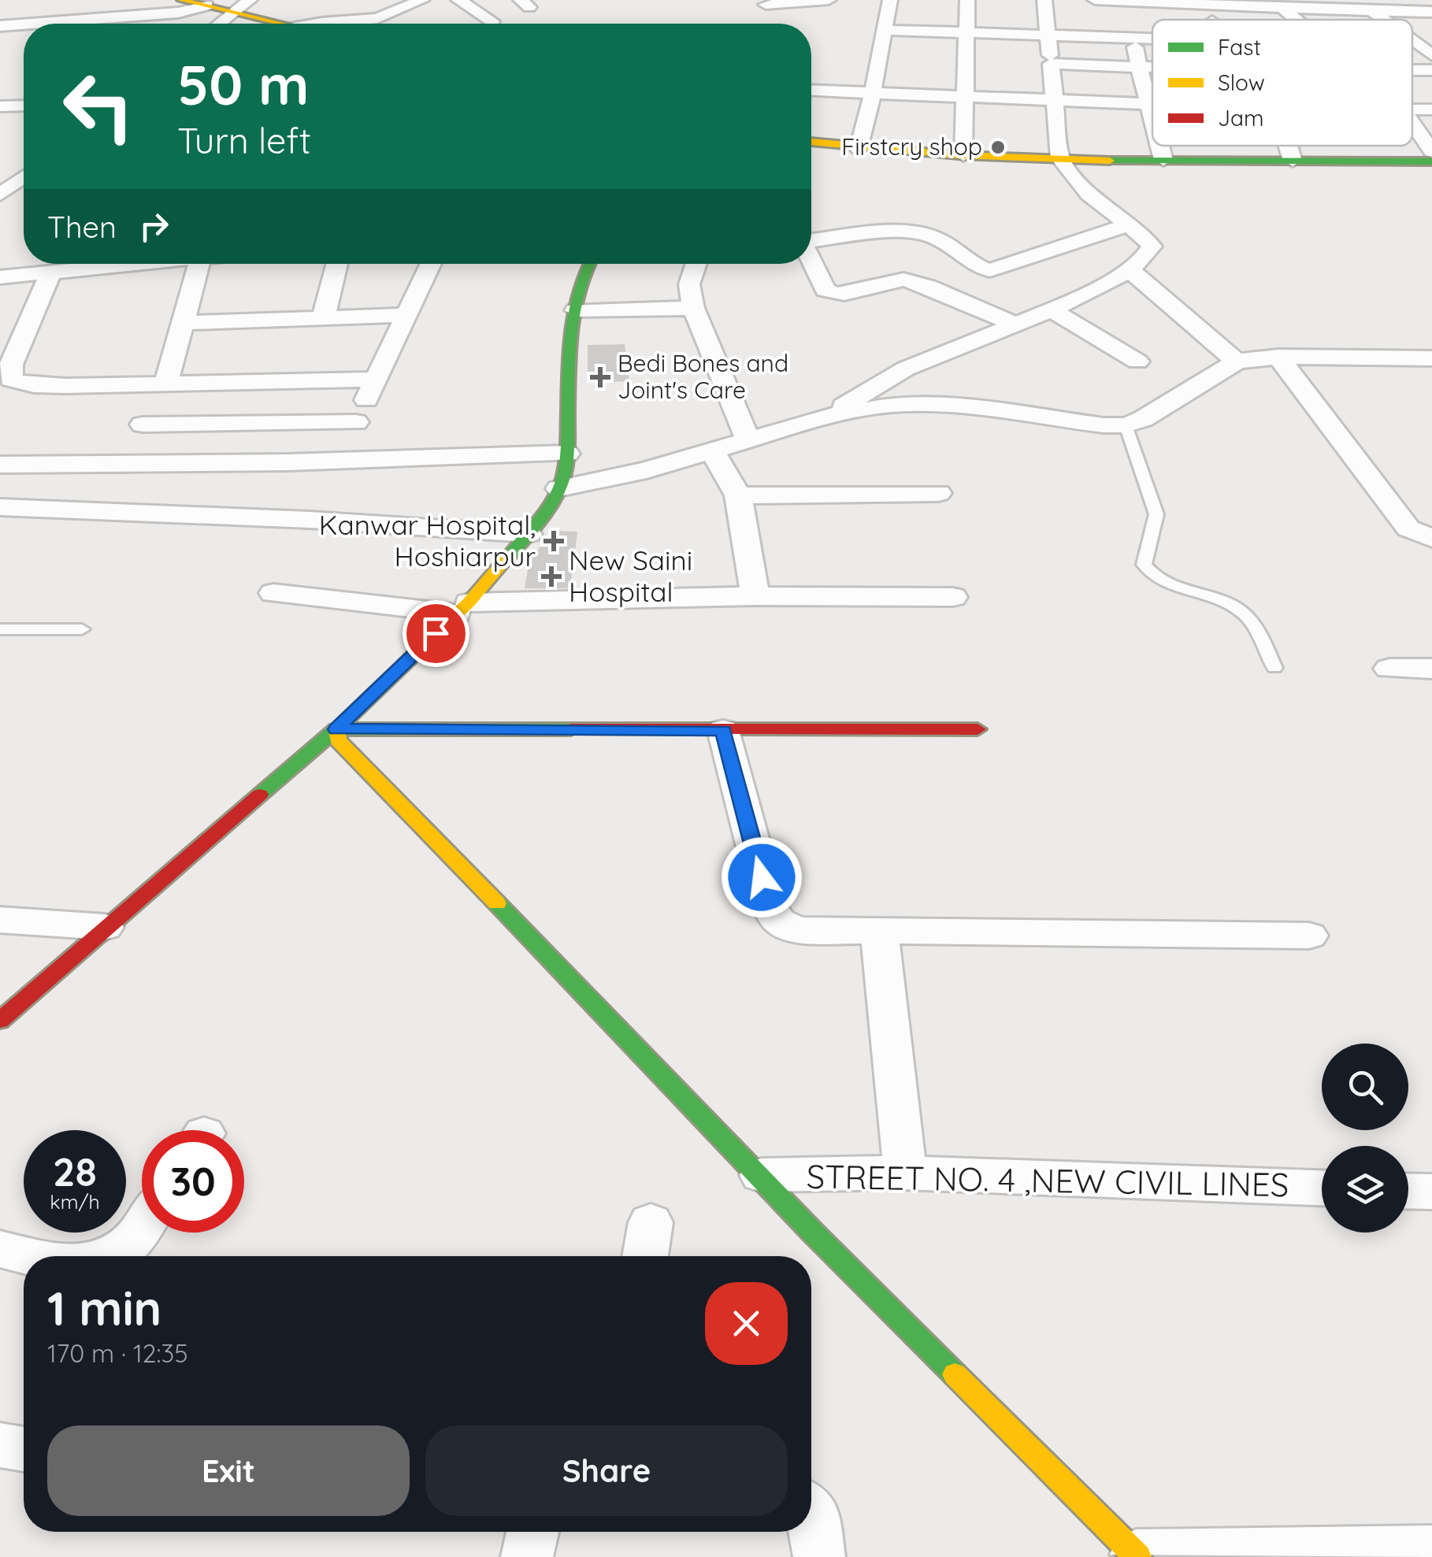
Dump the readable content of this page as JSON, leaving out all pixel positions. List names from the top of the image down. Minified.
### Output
{"streets":{"street":["STREET NO. 4 ,NEW CIVIL LINES"]},"places":{"other":["Firstcry shop"],"health":["Bedi Bones and Joint's Care","Kanwar Hospital, Hoshiarpur","New Saini Hospital"]},"legend":["Fast","Slow","Jam"],"page":{"turn":["50 m","Turn left"],"then":"Then","speed":"28 km/h","limit":"30","heading":["1 min","170 m · 12:35"],"buttons":["Exit","Share"]}}
